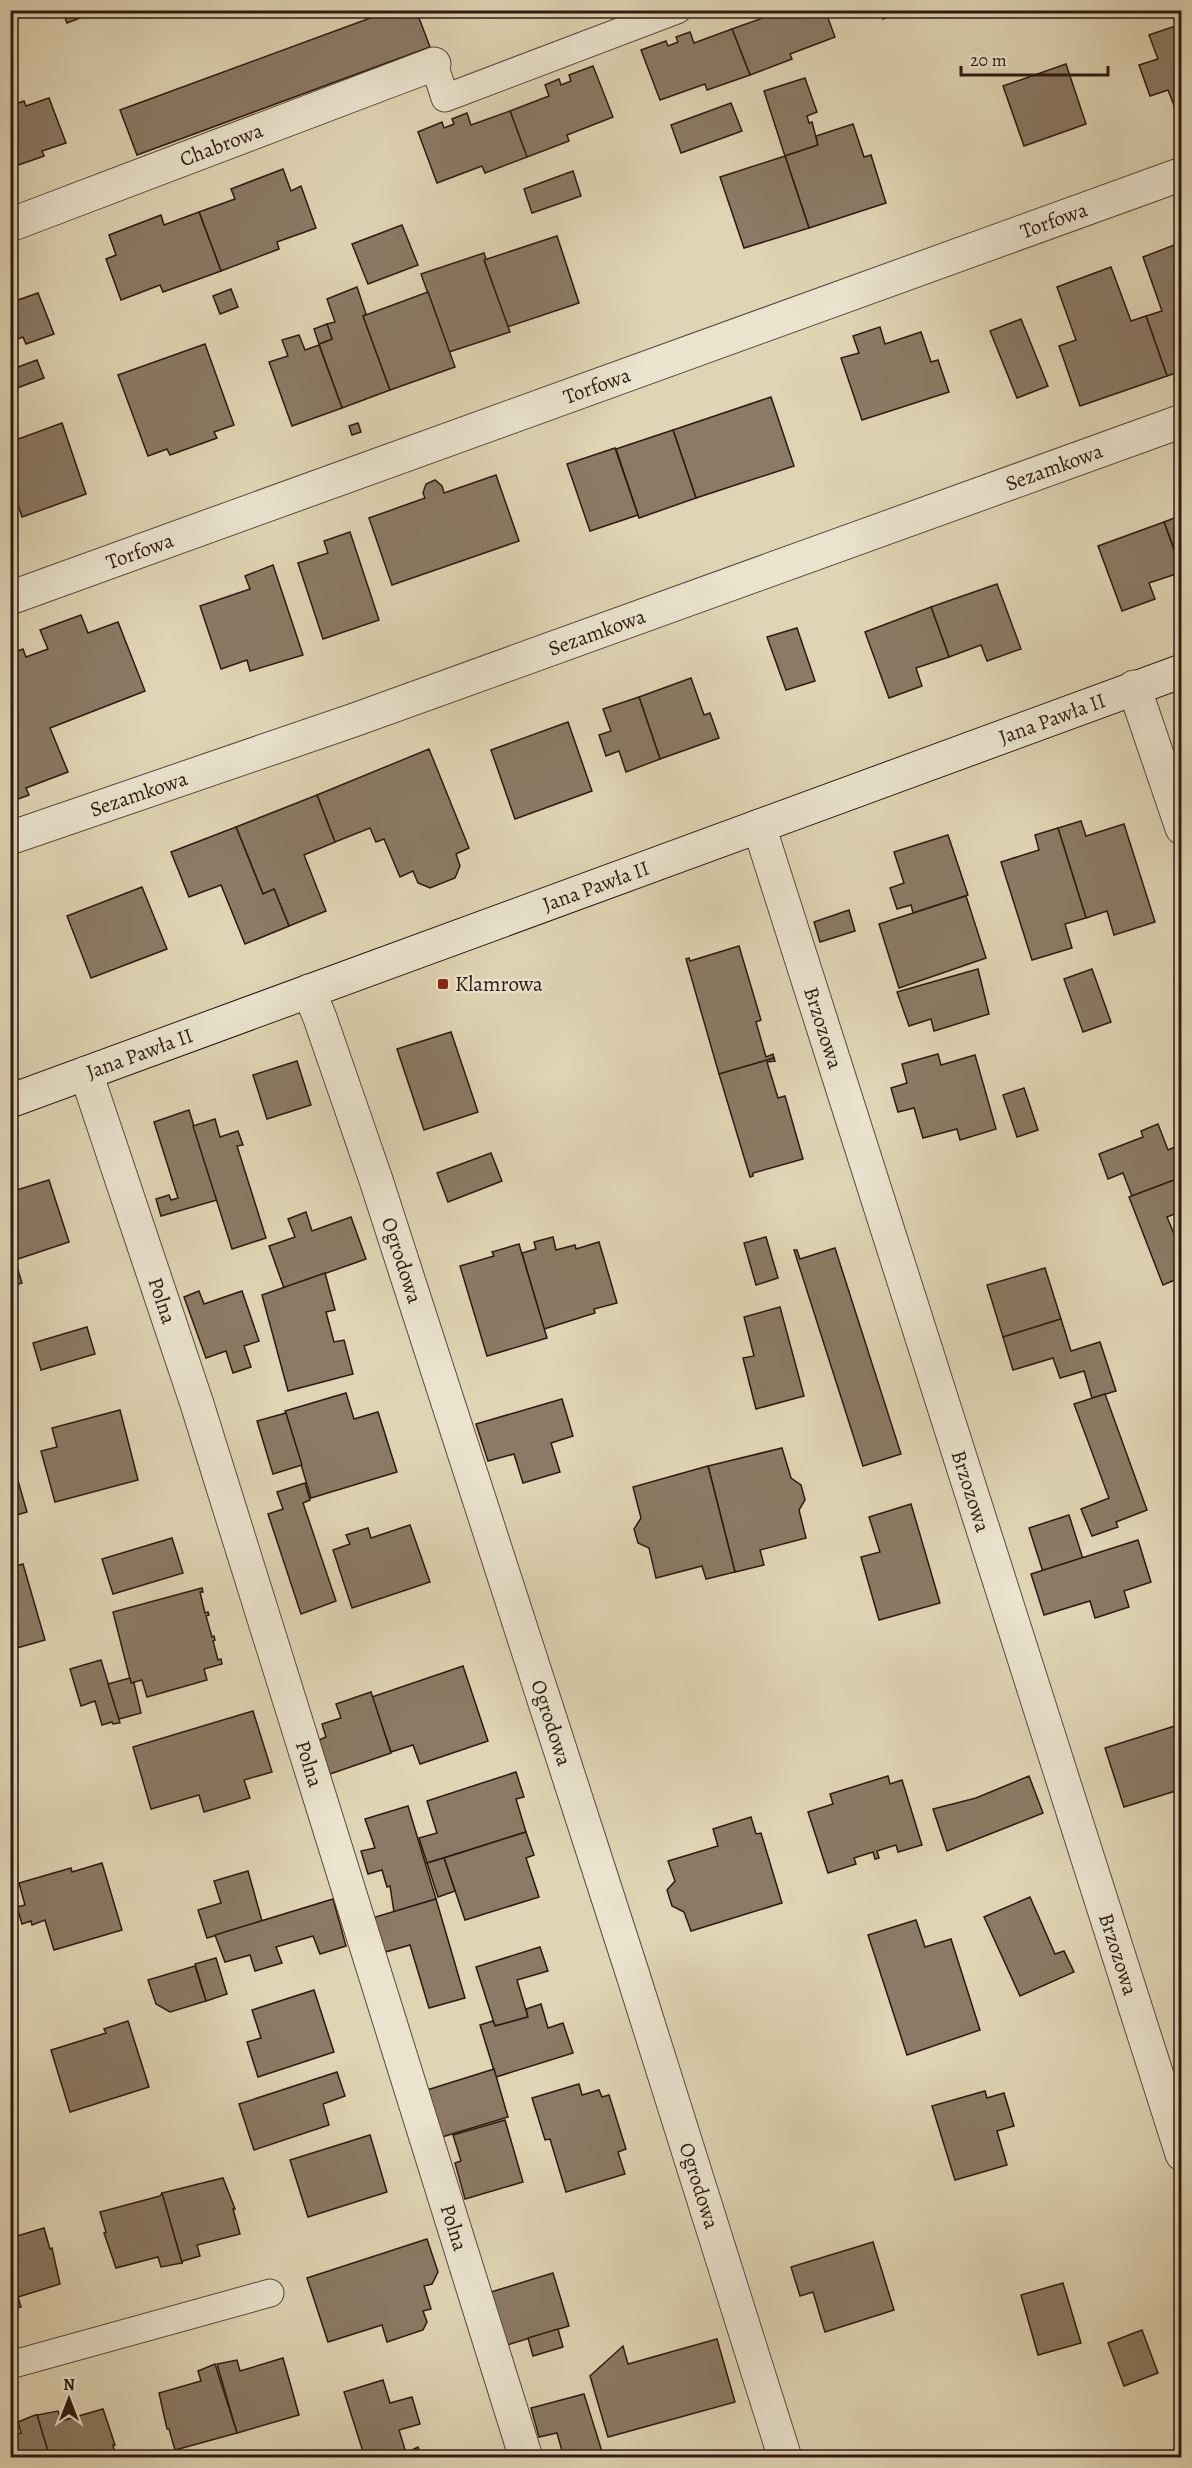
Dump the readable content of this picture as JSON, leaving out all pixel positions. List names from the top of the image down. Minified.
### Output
{"streets":{"street":["Chabrowa","Torfowa","Sezamkowa","Jana Pawła II","Brzozowa","Ogrodowa","Polna"]},"crossings":[["Jana Pawła II","Brzozowa"],["Jana Pawła II","Ogrodowa"],["Jana Pawła II","Polna"]],"places":{"transit":["Klamrowa"]},"scale_bar":"20 m","north":"top"}
